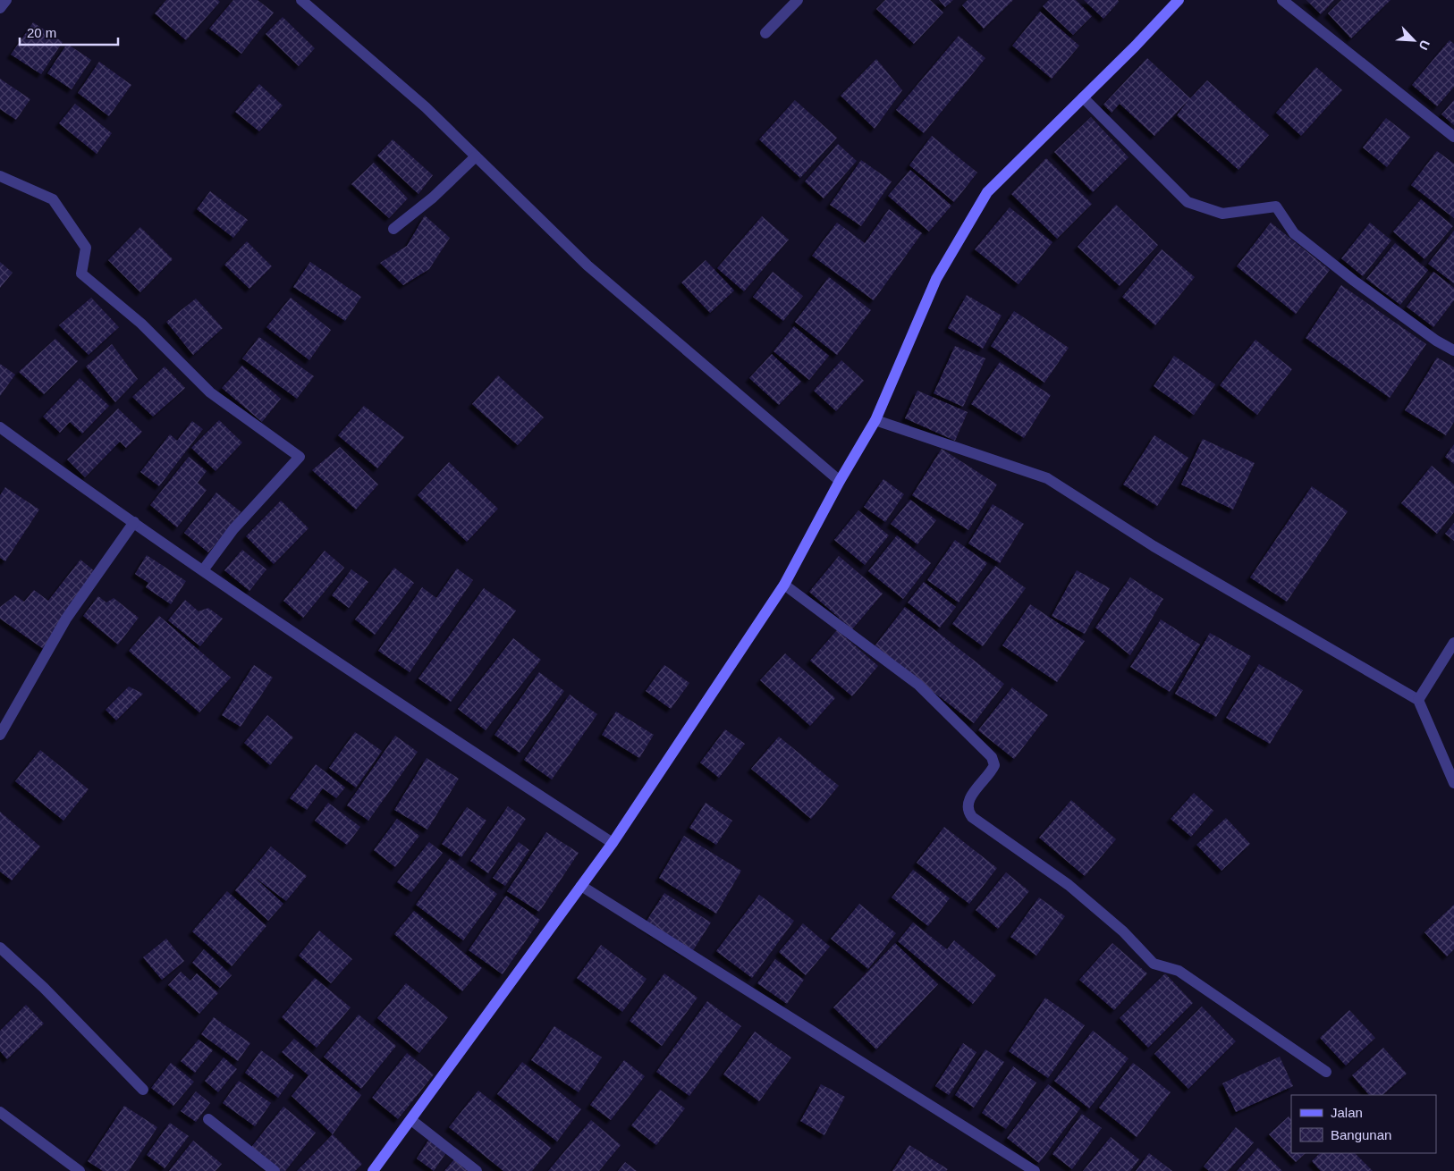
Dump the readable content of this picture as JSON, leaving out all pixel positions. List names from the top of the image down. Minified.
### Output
{"legend":["Jalan","Bangunan"],"scale_bar":"20 m","north":"bottom right"}
